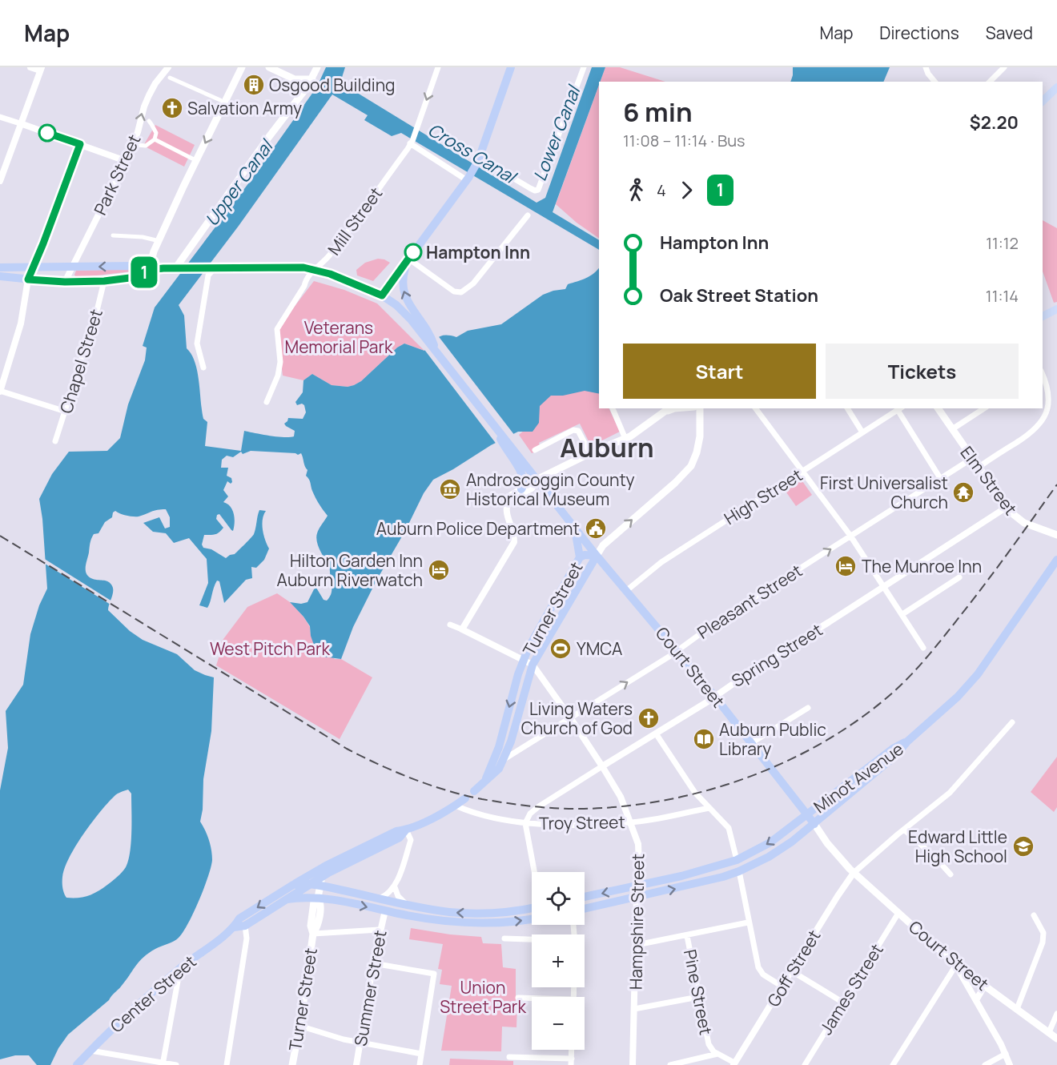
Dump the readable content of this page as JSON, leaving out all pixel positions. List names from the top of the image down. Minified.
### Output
{"streets":{"highway":["Turner Street","Court Street","Minot Avenue","Center Street"],"main road":["Elm Street"],"street":["Park Street","Mill Street","Chapel Street","High Street","Pleasant Street","Spring Street","Troy Street","Hampshire Street","Goff Street","Summer Street","James Street","Pine Street"]},"crossings":[["Elm Street","Pleasant Street"],["Elm Street","Spring Street"],["High Street","Court Street"],["Pleasant Street","Turner Street"],["Pleasant Street","Court Street"],["Pleasant Street","Hampshire Street"],["Turner Street","Court Street"],["Turner Street","Hampshire Street"],["Turner Street","Center Street"],["Spring Street","Court Street"],["Spring Street","Troy Street"],["Spring Street","Hampshire Street"],["Court Street","Minot Avenue"],["Court Street","Goff Street"],["Court Street","James Street"],["Minot Avenue","Hampshire Street"],["Troy Street","Hampshire Street"],["Goff Street","Pine Street"],["Summer Street","Center Street"]],"one_way":["Park Street","Pleasant Street"],"districts":["Auburn"],"water":["Lower Canal","Cross Canal","Upper Canal"],"parks":["Veterans Memorial Park","West Pitch Park","Union Street Park"],"places":{"building":["Osgood Building"],"church":["Salvation Army","Living Waters Church of God"],"other":["Hampton Inn"],"museum":["Androscoggin County Historical Museum"],"temple":["First Universalist Church"],"public building":["Auburn Police Department"],"hotel":["The Munroe Inn","Hilton Garden Inn Auburn Riverwatch"],"sports":["YMCA"],"library":["Auburn Public Library"],"school or university":["Edward Little High School"]},"lines":["bus line 1"],"page":{"header":"Map","nav":["Map","Directions","Saved"],"on_map":"1","heading":["6 min","11:08 – 11:14 · Bus","$2.20"],"legs":["4","1"],"list":[{"name":"Hampton Inn","value":"11:12"},{"name":"Oak Street Station","value":"11:14"}],"buttons":["Start","Tickets"],"map_buttons":["+","−"]}}
